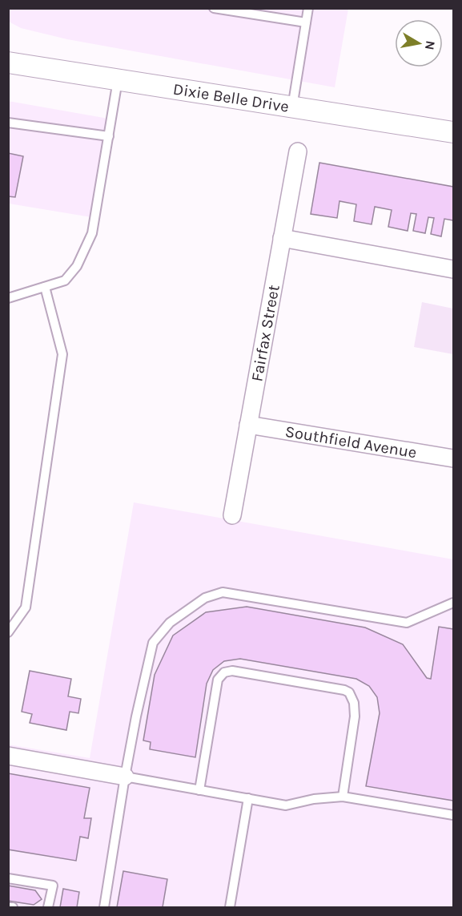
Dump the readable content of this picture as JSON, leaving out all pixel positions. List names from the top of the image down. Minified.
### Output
{"streets":{"street":["Dixie Belle Drive","Fairfax Street","Southfield Avenue"]},"crossings":[["Fairfax Street","Southfield Avenue"]],"north":"right"}
